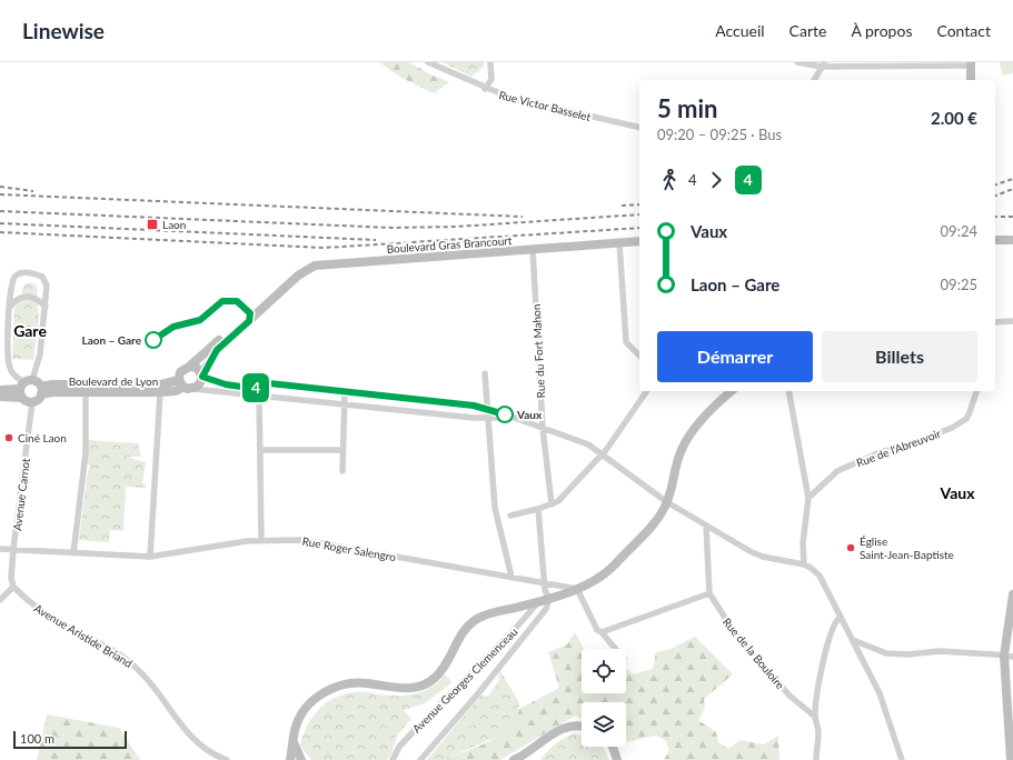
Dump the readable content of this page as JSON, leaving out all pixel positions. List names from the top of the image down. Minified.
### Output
{"streets":{"main road":["Boulevard Gras Brancourt","Boulevard de Lyon"],"street":["Rue Victor Basselet","Rue du Fort Mahon","Rue de l'Abreuvoir","Avenue Carnot","Rue Roger Salengro","Avenue Aristide Briand","Rue de la Bouloire","Avenue Georges Clemenceau"]},"crossings":[["Boulevard Gras Brancourt","Rue du Fort Mahon"],["Boulevard Gras Brancourt","Boulevard de Lyon"],["Avenue Carnot","Rue Roger Salengro"],["Avenue Carnot","Avenue Aristide Briand"]],"districts":["Gare","Vaux"],"places":{"transit":["Laon"],"other":["Laon – Gare","Vaux","Ciné Laon","Église Saint-Jean-Baptiste"]},"lines":["bus line 4"],"scale_bar":"100 m","page":{"header":"Linewise","nav":["Accueil","Carte","À propos","Contact"],"on_map":"4","heading":["5 min","09:20 – 09:25 · Bus","2.00 €"],"legs":["4","4"],"list":[{"name":"Vaux","value":"09:24"},{"name":"Laon – Gare","value":"09:25"}],"buttons":["Démarrer","Billets"],"scale":"100 m"}}
